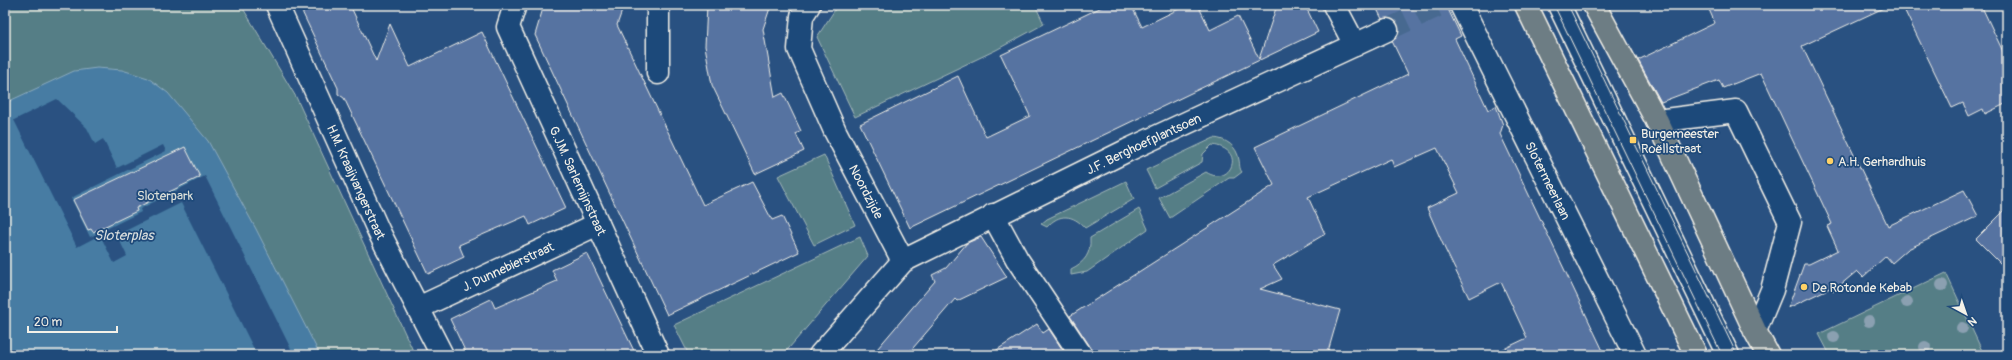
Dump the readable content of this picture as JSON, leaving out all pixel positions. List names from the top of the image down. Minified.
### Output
{"streets":{"street":["J.F. Berghoefplantsoen","G.J.M. Sarlemijnstraat","Slotermeerlaan","H.M. Kraaijvangerstraat","Noordzijde","J. Dunnebierstraat"]},"crossings":[["J.F. Berghoefplantsoen","Noordzijde"],["G.J.M. Sarlemijnstraat","J. Dunnebierstraat"],["H.M. Kraaijvangerstraat","J. Dunnebierstraat"]],"water":["Sloterplas"],"parks":["Sloterpark"],"places":{"transit":["Burgemeester Roëllstraat"],"other":["A.H. Gerhardhuis","De Rotonde Kebab"]},"scale_bar":"20 m","north":"bottom right"}
